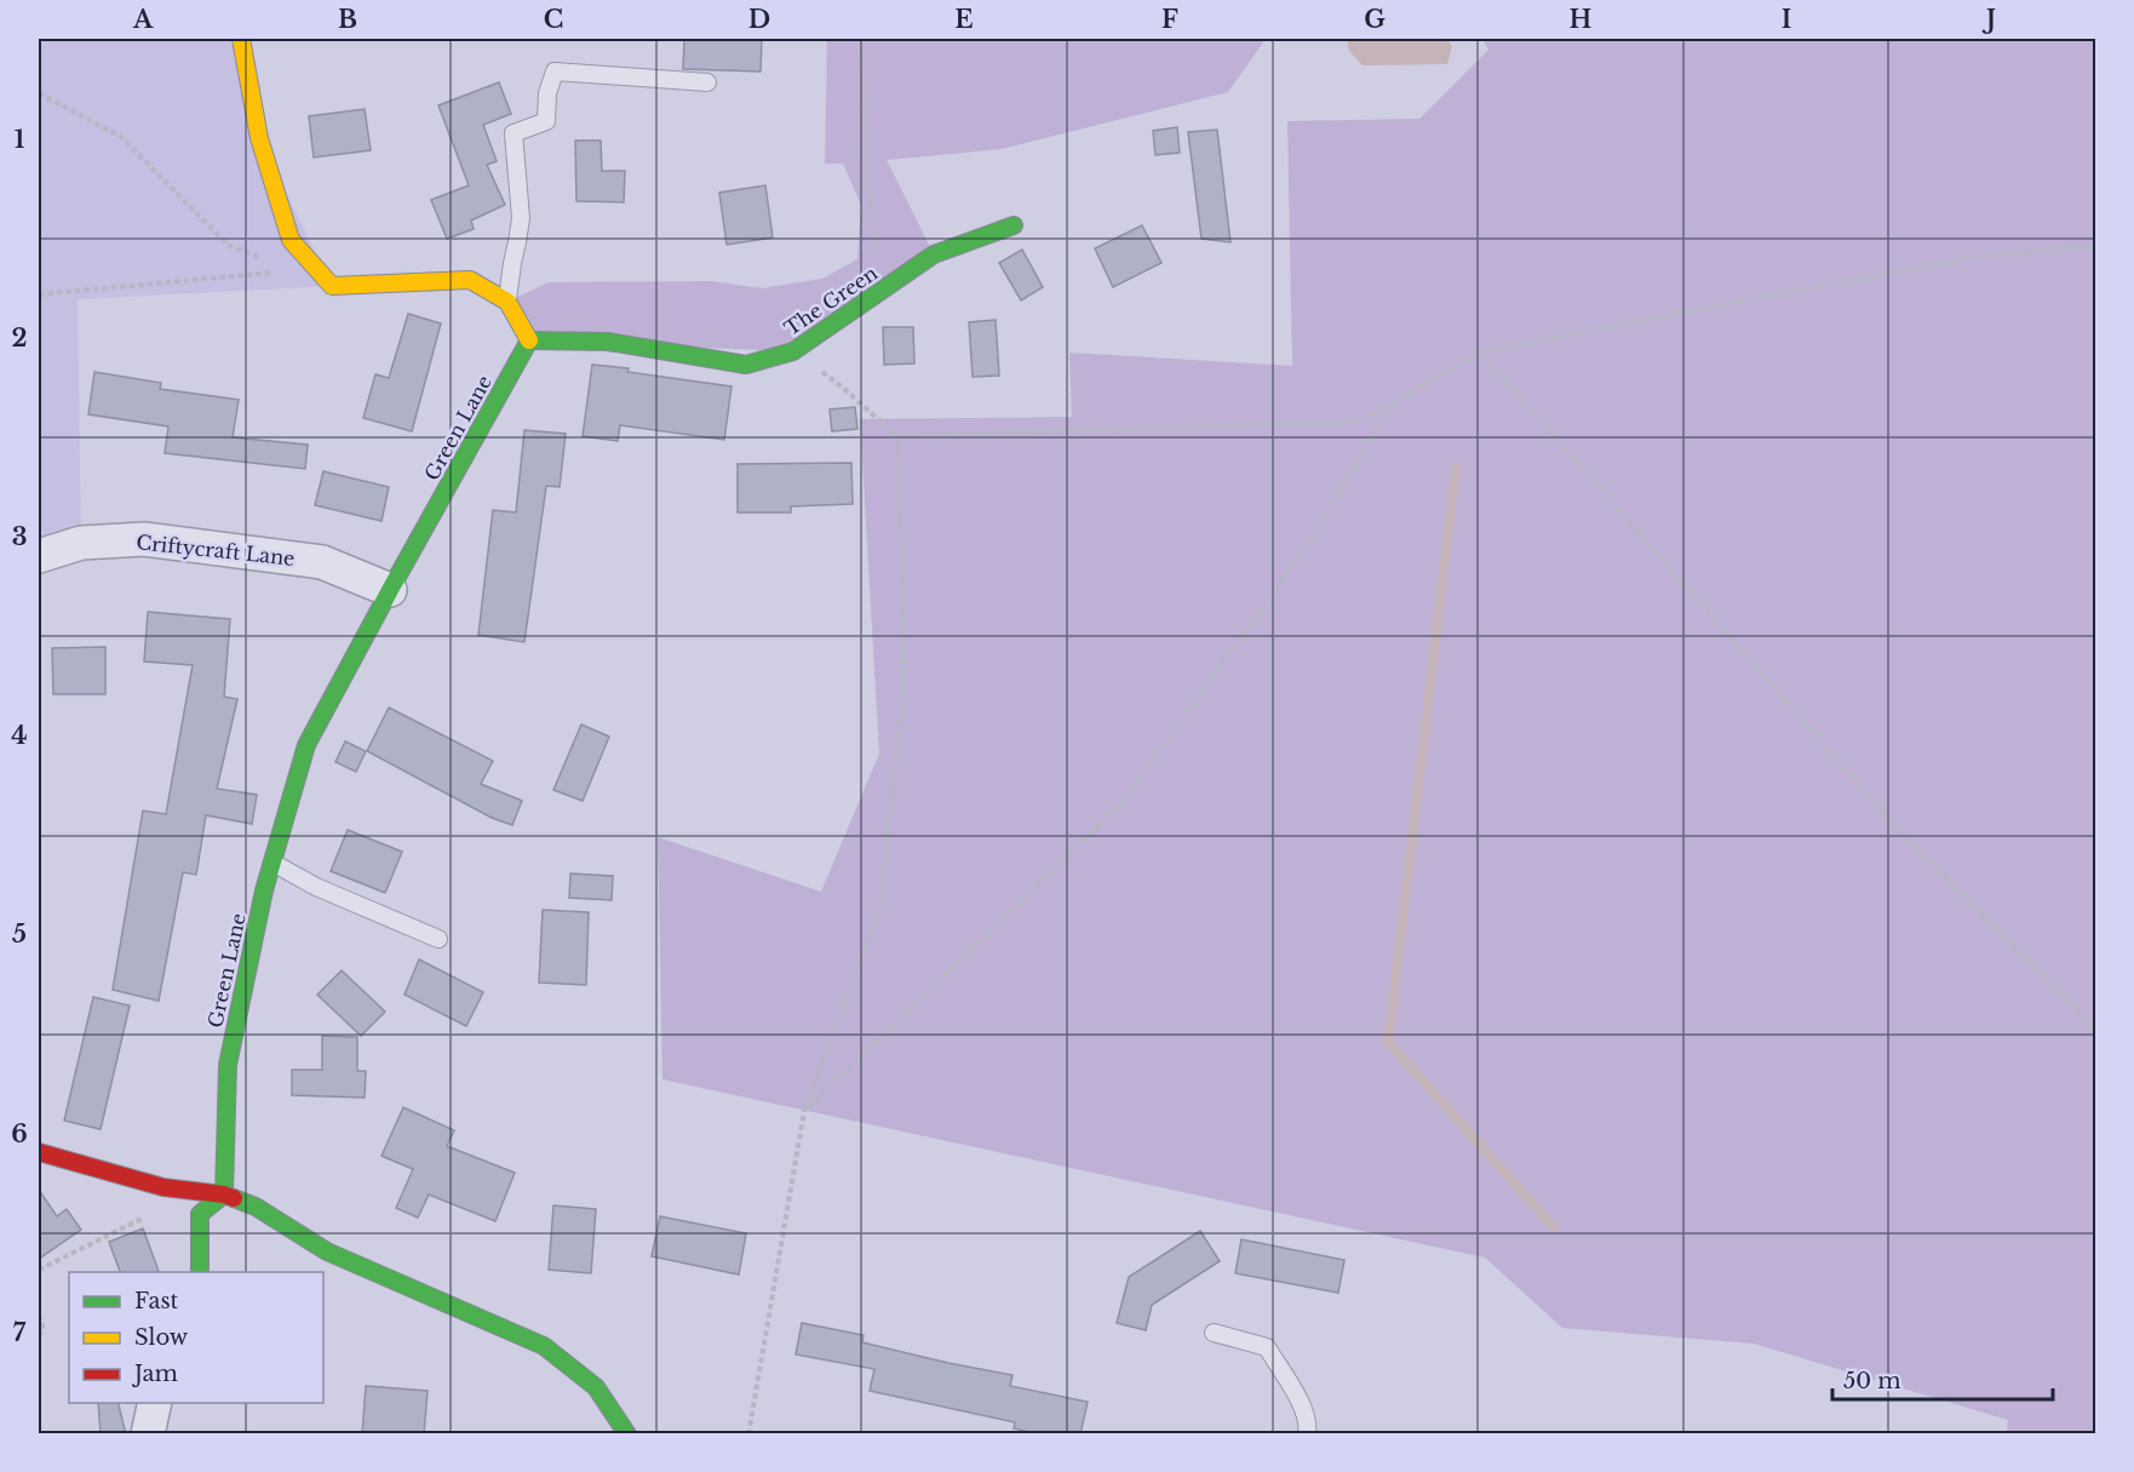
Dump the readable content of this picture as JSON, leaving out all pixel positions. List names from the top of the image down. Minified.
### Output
{"streets":{"street":["The Green","Green Lane","Criftycraft Lane"]},"crossings":[["The Green","Green Lane"],["Green Lane","Criftycraft Lane"]],"legend":["Fast","Slow","Jam"],"scale_bar":"50 m","grid":{"columns":["A","B","C","D","E","F","G","H","I","J"],"rows":["1","2","3","4","5","6","7"]}}
